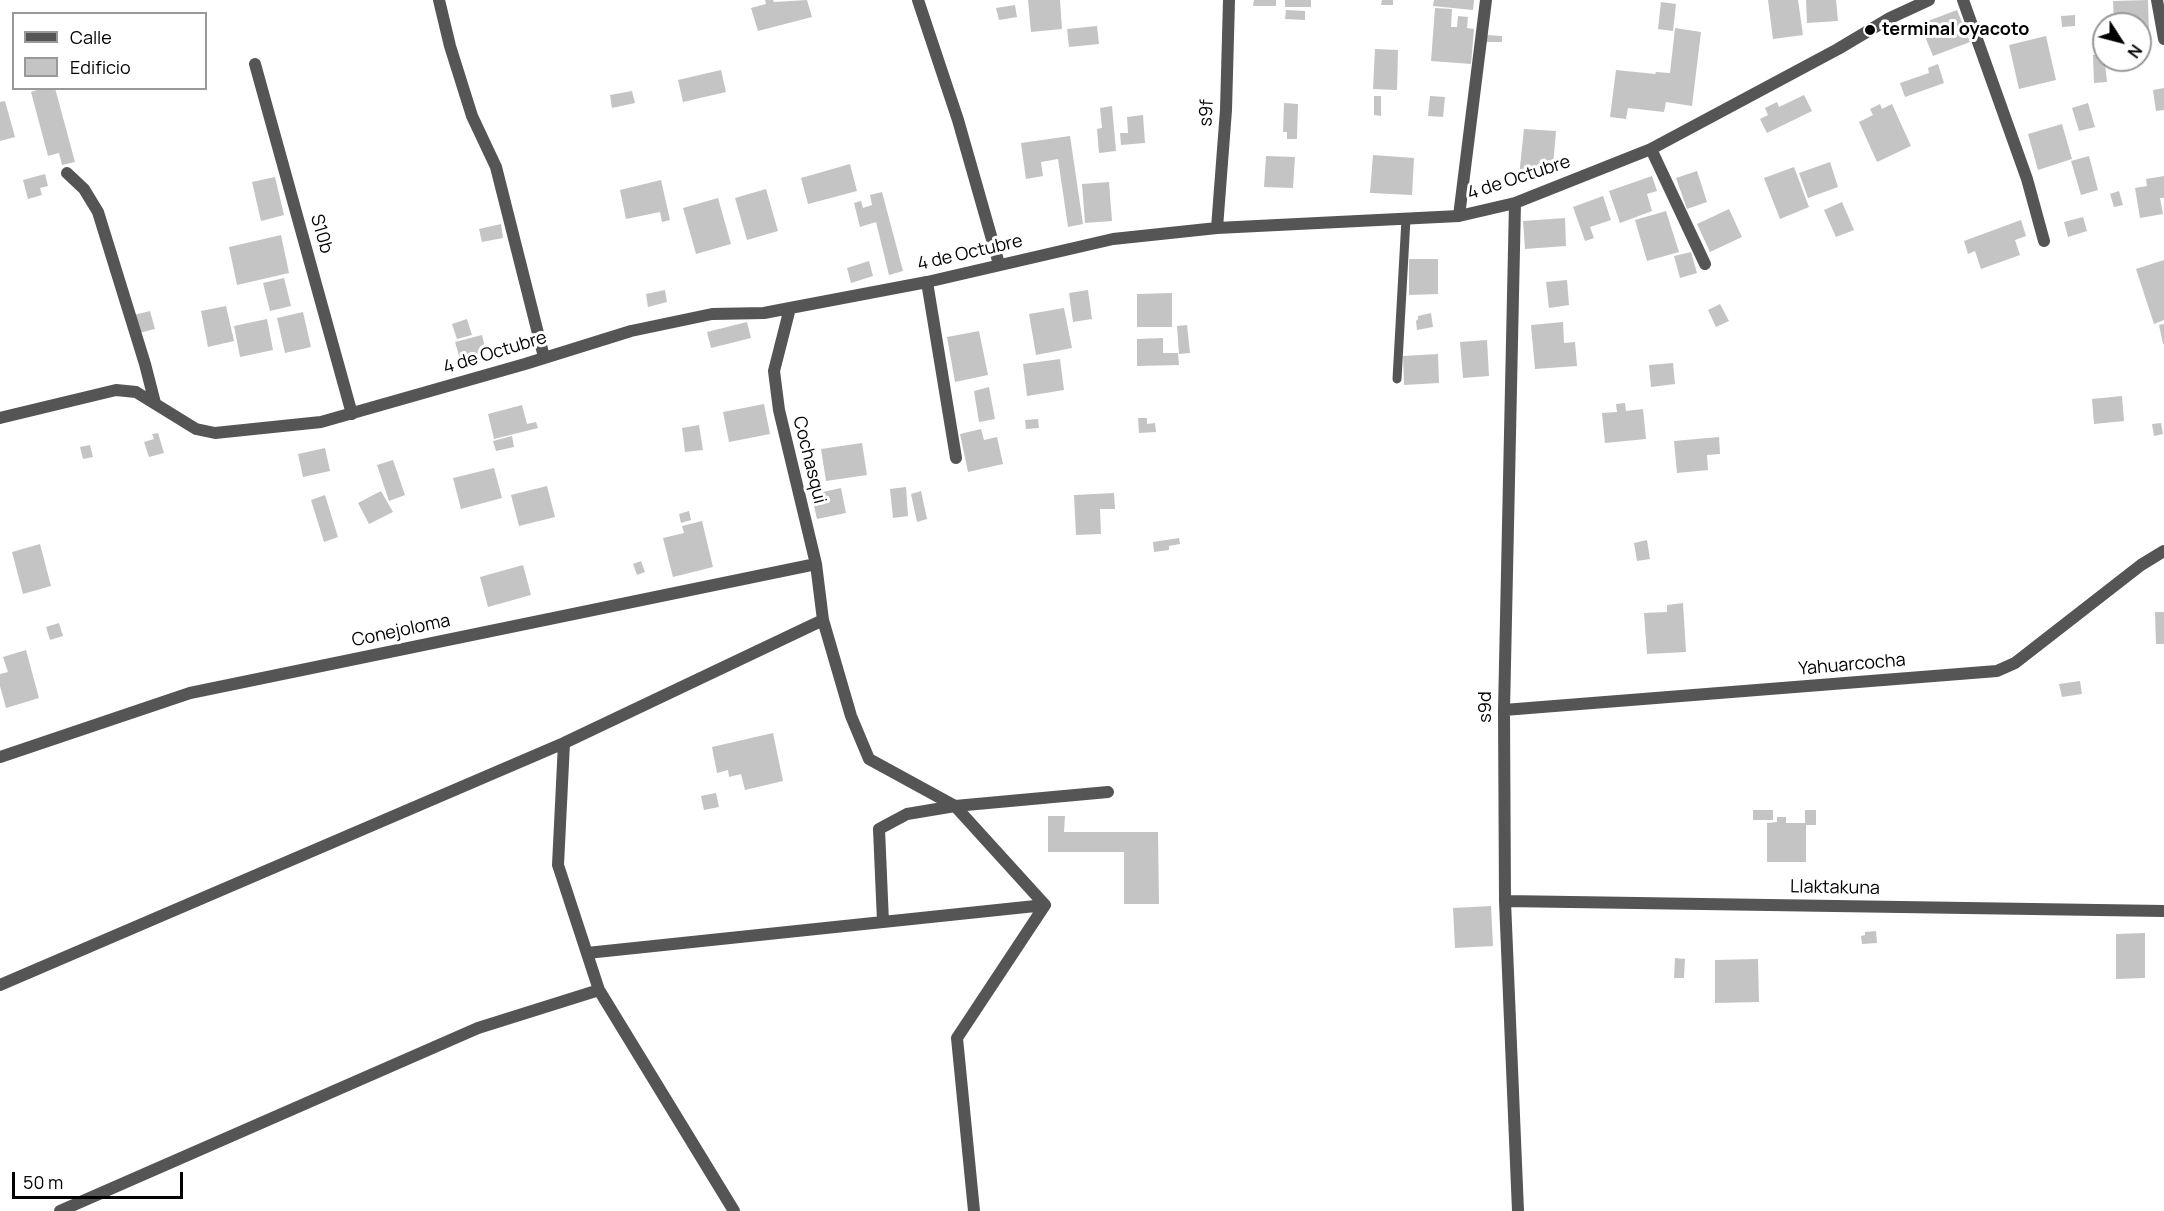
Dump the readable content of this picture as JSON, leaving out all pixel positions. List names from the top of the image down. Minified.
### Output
{"streets":{"street":["s9f","4 de Octubre","S10b","Cochasqui","Conejoloma","Yahuarcocha","s9d","Llaktakuna"]},"crossings":[["s9f","4 de Octubre"],["4 de Octubre","S10b"],["4 de Octubre","Cochasqui"],["4 de Octubre","s9d"],["Cochasqui","Conejoloma"],["Yahuarcocha","s9d"],["s9d","Llaktakuna"]],"places":["terminal oyacoto"],"legend":["Calle","Edificio"],"scale_bar":"50 m","north":"bottom right"}
